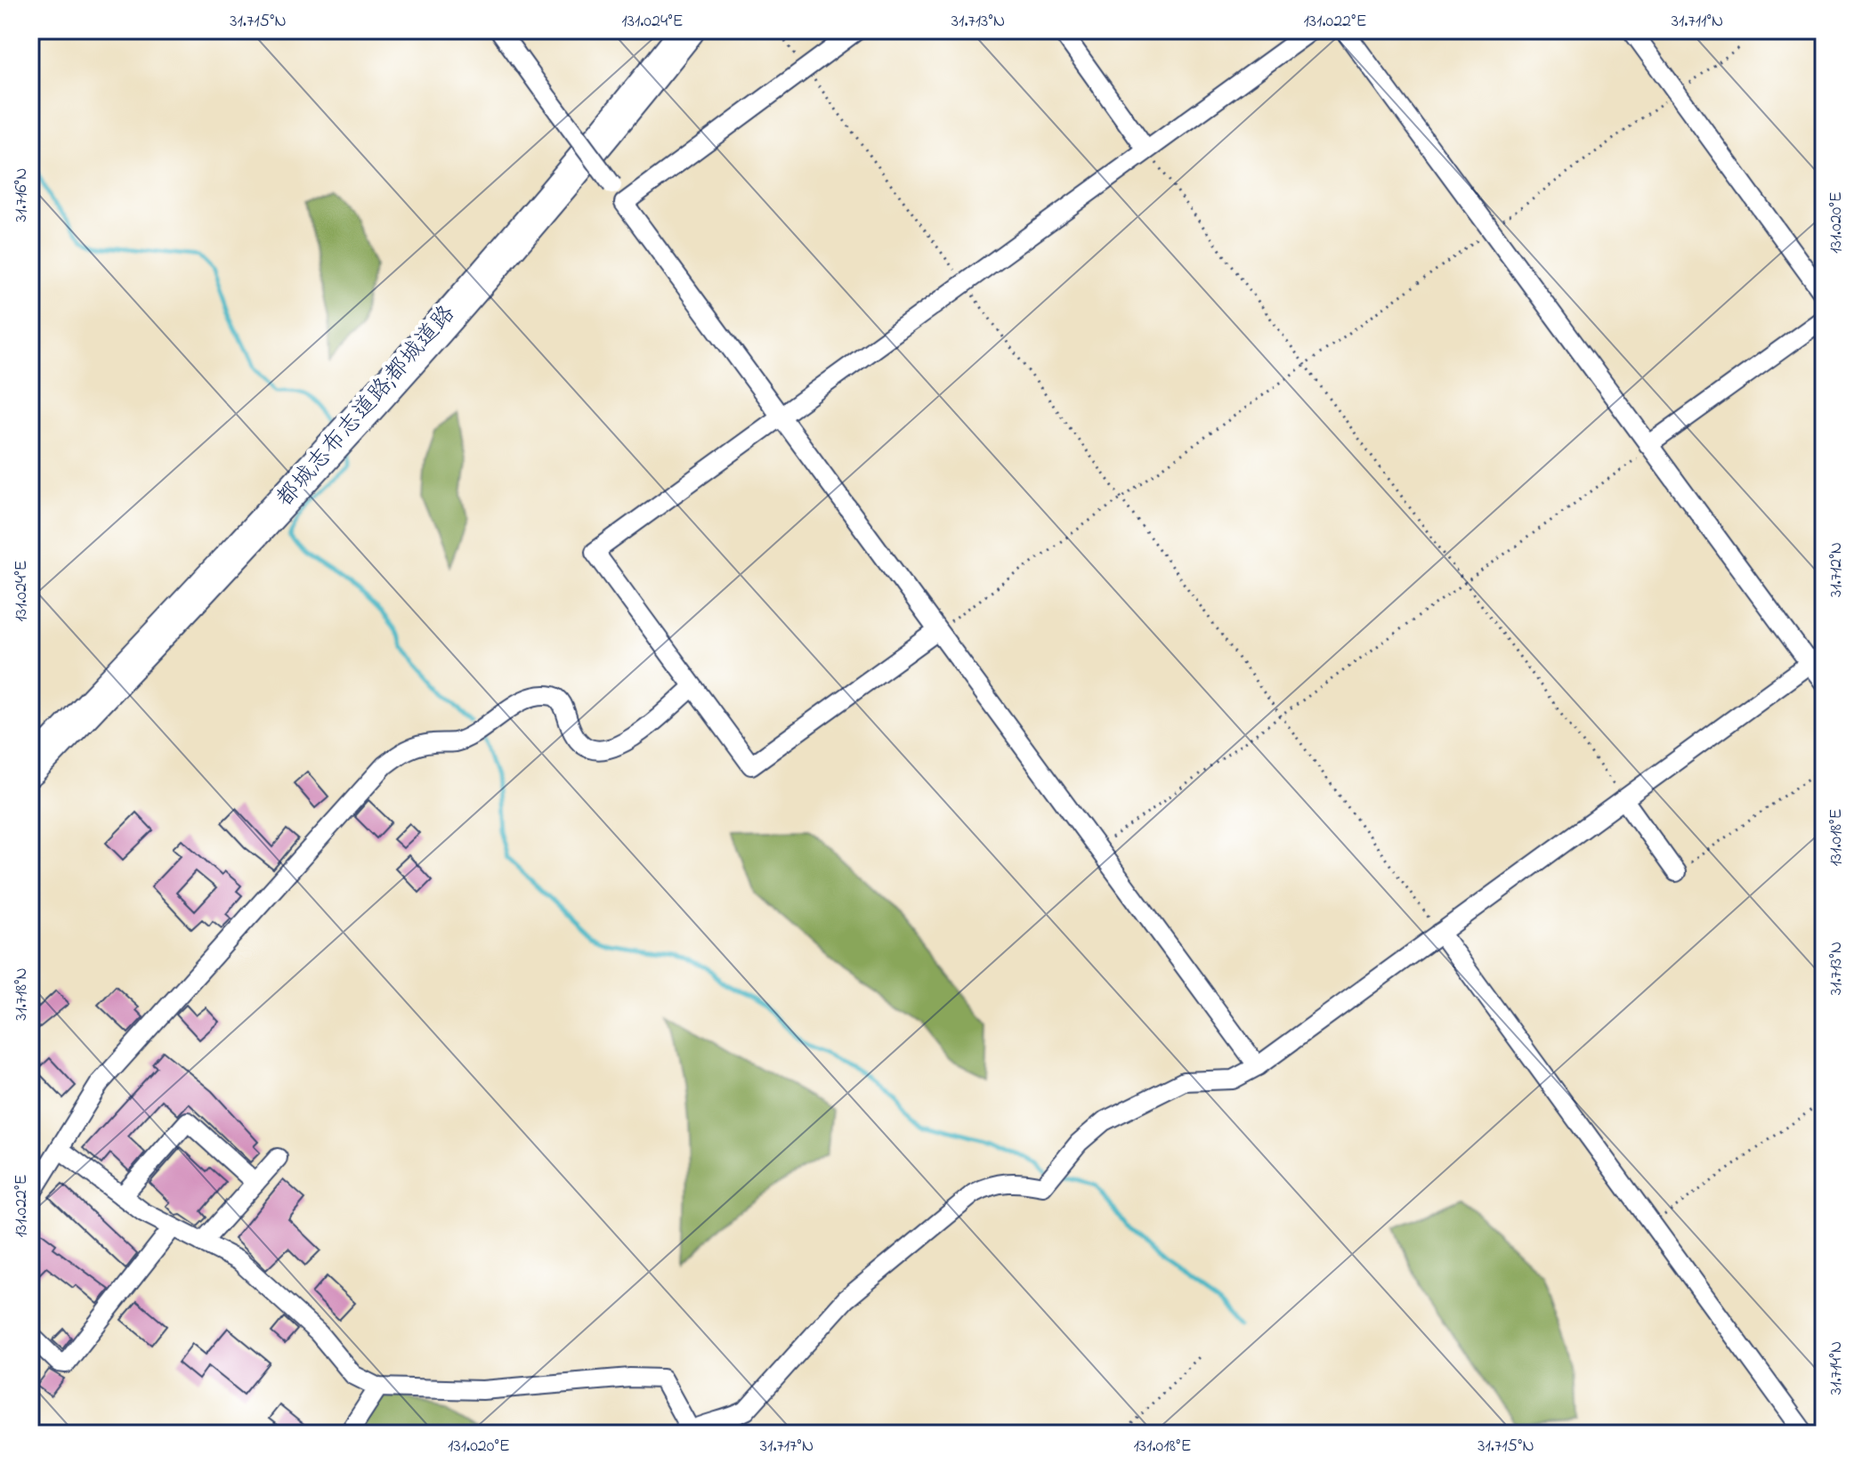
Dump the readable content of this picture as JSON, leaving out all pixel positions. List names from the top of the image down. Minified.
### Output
{"streets":{"highway":["都城志布志道路;都城道路"]},"coordinates":["31.715°N","131.024°E","31.713°N","131.022°E","31.711°N","31.716°N","131.020°E","31.712°N","131.018°E","31.718°N","31.714°N","31.717°N"]}
